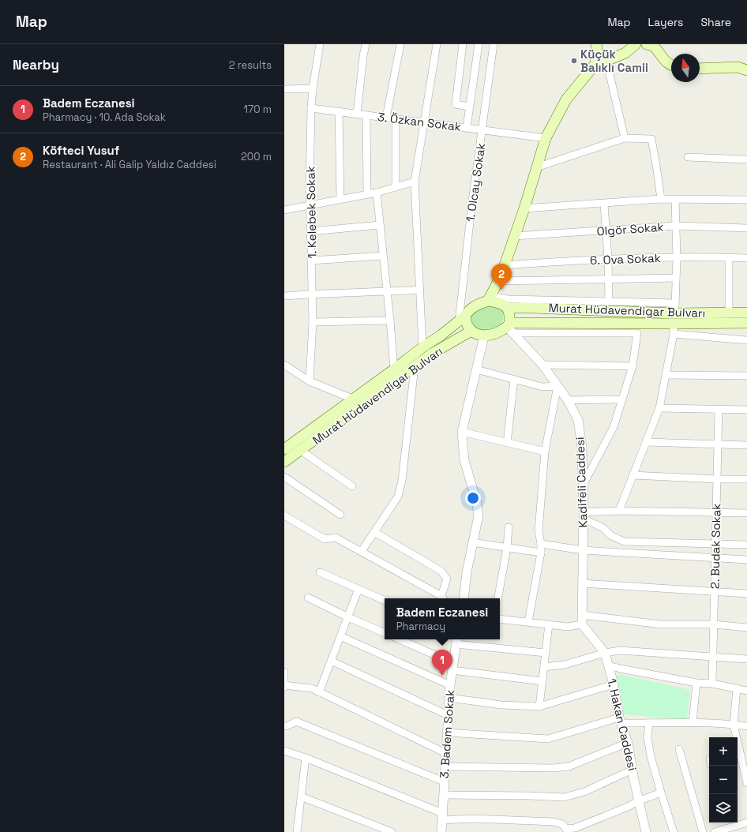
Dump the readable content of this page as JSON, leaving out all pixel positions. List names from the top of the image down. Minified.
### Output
{"streets":{"main road":["Murat Hüdavendigar Bulvarı"],"street":["3. Özkan Sokak","1. Olcay Sokak","1. Kelebek Sokak","Olgör Sokak","6. Ova Sokak","Kadifeli Caddesi","2. Budak Sokak","1. Hakan Caddesi","3. Badem Sokak"]},"crossings":[["3. Özkan Sokak","1. Olcay Sokak"],["3. Özkan Sokak","1. Kelebek Sokak"],["1. Olcay Sokak","Murat Hüdavendigar Bulvarı"],["1. Olcay Sokak","Kadifeli Caddesi"],["Murat Hüdavendigar Bulvarı","Kadifeli Caddesi"],["Kadifeli Caddesi","1. Hakan Caddesi"]],"places":["Küçük Balıklı Camii"],"north":"top","page":{"header":"Map","nav":["Map","Layers","Share"],"heading":["Nearby","2 results"],"list":[{"mark":"1","name":"Badem Eczanesi","note":"Pharmacy · 10. Ada Sokak","value":"170 m"},{"mark":"2","name":"Köfteci Yusuf","note":"Restaurant · Ali Galip Yaldız Caddesi","value":"200 m"}],"pins":["2","1"],"popup":["Badem Eczanesi","Pharmacy"],"map_buttons":["+","−"]}}
